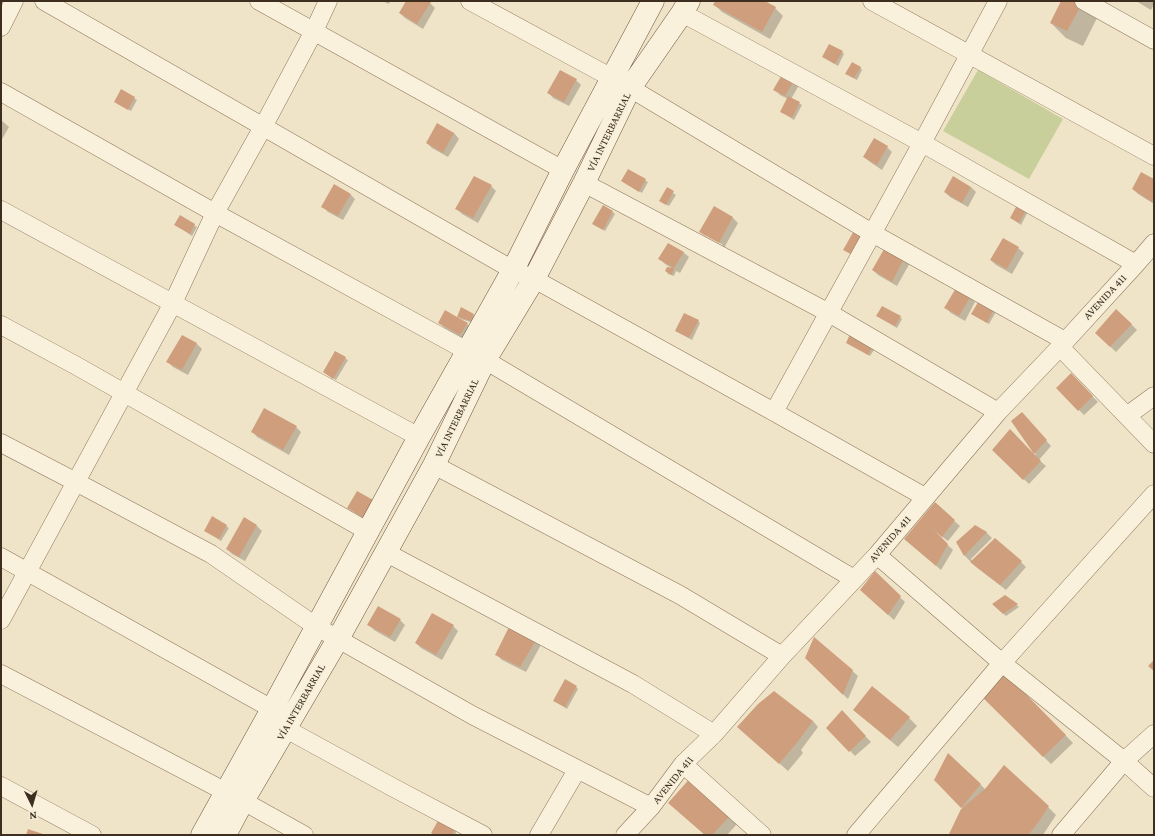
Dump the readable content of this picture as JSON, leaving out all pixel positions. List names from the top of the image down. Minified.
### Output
{"streets":{"main road":["VÍA INTERBARRIAL"],"street":["AVENIDA 411"]},"north":"bottom"}
